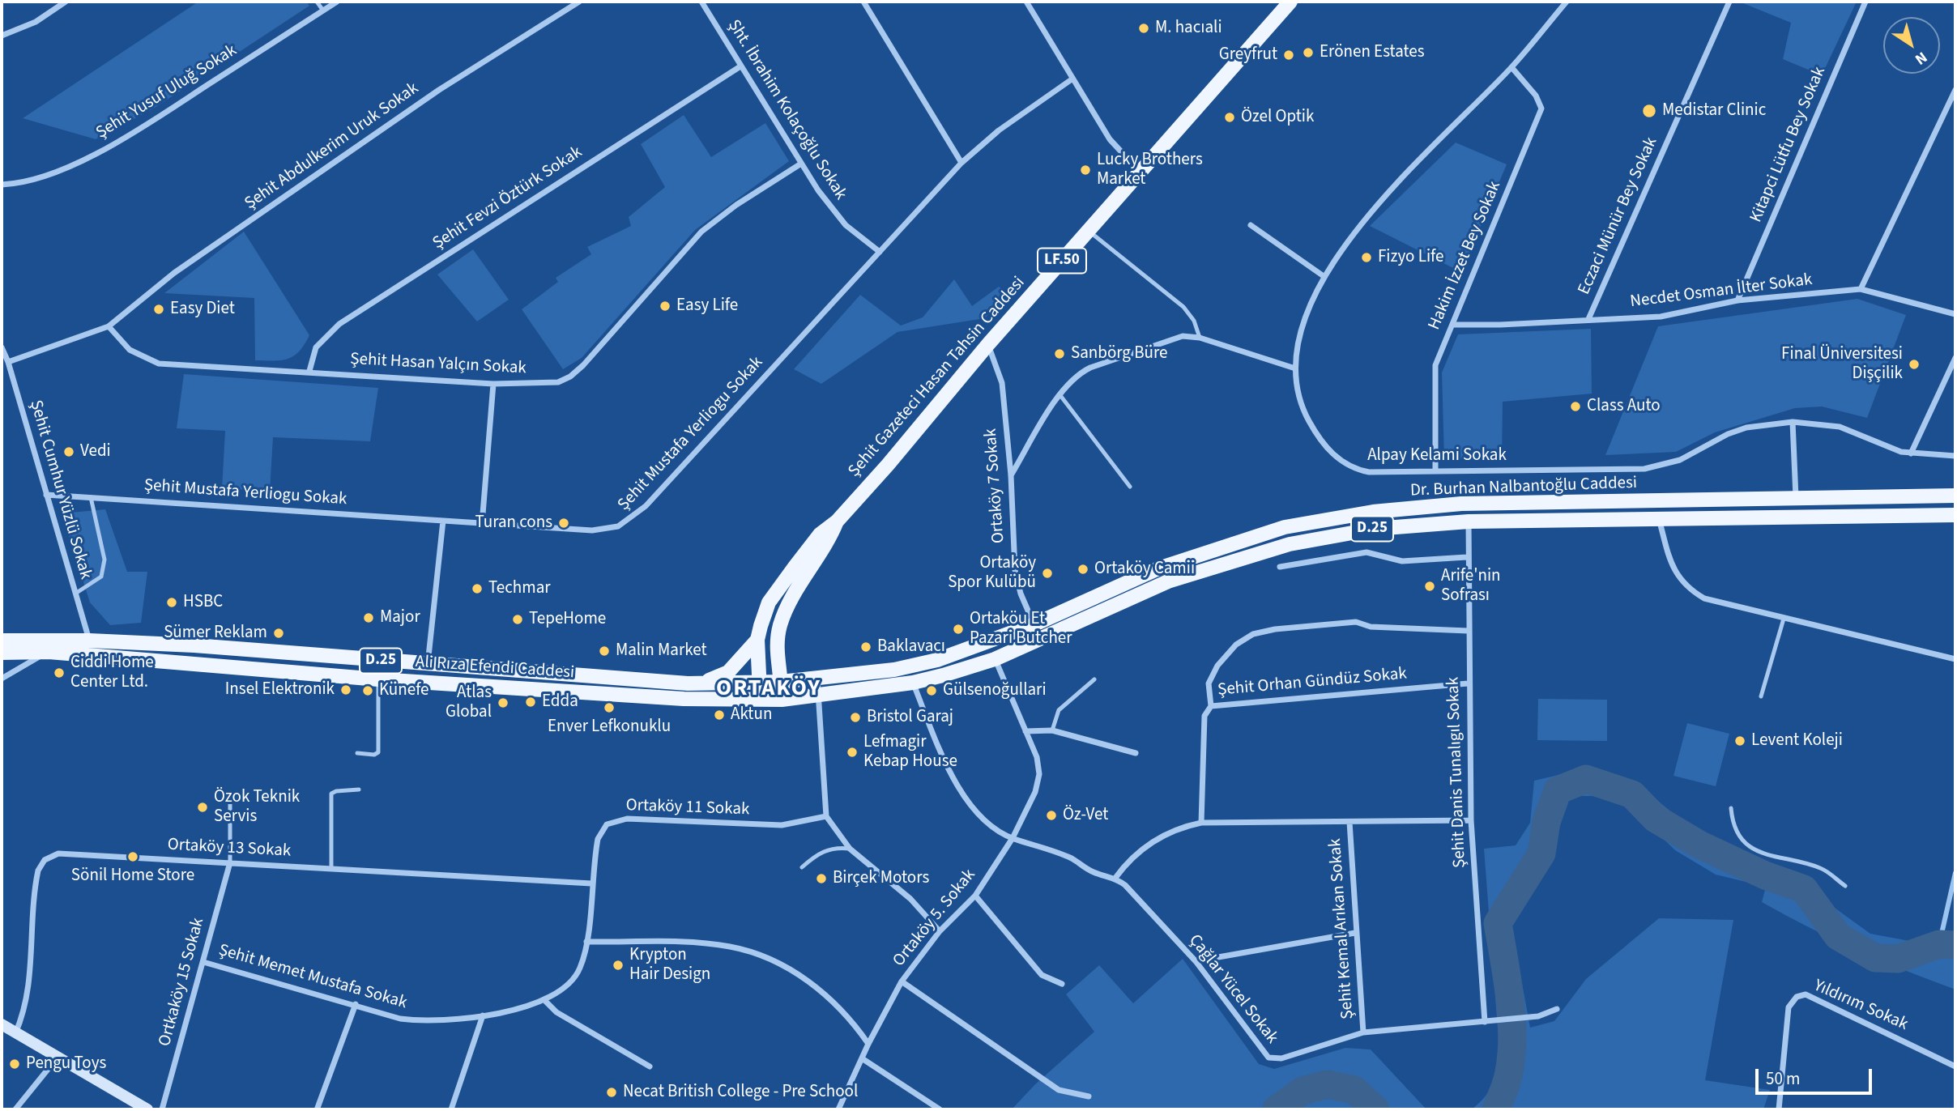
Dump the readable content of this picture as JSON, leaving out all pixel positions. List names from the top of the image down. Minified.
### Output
{"streets":{"main road":["LF.50","Şehit Gazeteci Hasan Tahsin Caddesi","Dr. Burhan Nalbantoğlu Caddesi","D.25","Ali Rıza Efendi Caddesi"],"street":["Şehit Yusuf Uluğ Sokak","Şht. İbrahim Kolaçoğlu Sokak","Kitapci Lütfu Bey Sokak","Şehit Abdulkerim Uruk Sokak","Şehit Fevzi Öztürk Sokak","Eczaci Münür Bey Sokak","Hakim İzzet Bey Sokak","Necdet Osman İlter Sokak","Şehit Hasan Yalçın Sokak","Şehit Mustafa Yerliogu Sokak","Alpay Kelami Sokak","Ortaköy 7 Sokak","Şehit Cumhur Yüzlü Sokak","Şehit Orhan Gündüz Sokak","Şehit Danis Tunalıgıl Sokak","Ortaköy 11 Sokak","Ortaköy 13 Sokak","Ortaköy 5. Sokak","Şehit Kemal Arıkan Sokak","Şehit Memet Mustafa Sokak","Ortkaköy 15 Sokak","Çağlar Yücel Sokak","Yıldırım Sokak"]},"crossings":[["Şht. İbrahim Kolaçoğlu Sokak","Şehit Fevzi Öztürk Sokak"],["Şht. İbrahim Kolaçoğlu Sokak","Şehit Hasan Yalçın Sokak"],["Şht. İbrahim Kolaçoğlu Sokak","Şehit Mustafa Yerliogu Sokak"],["Kitapci Lütfu Bey Sokak","Necdet Osman İlter Sokak"],["Şehit Abdulkerim Uruk Sokak","Şehit Hasan Yalçın Sokak"],["Şehit Fevzi Öztürk Sokak","Şehit Hasan Yalçın Sokak"],["Eczaci Münür Bey Sokak","Necdet Osman İlter Sokak"],["Hakim İzzet Bey Sokak","Necdet Osman İlter Sokak"],["Hakim İzzet Bey Sokak","Alpay Kelami Sokak"],["Şehit Gazeteci Hasan Tahsin Caddesi","Ortaköy 7 Sokak"],["Şehit Gazeteci Hasan Tahsin Caddesi","Dr. Burhan Nalbantoğlu Caddesi"],["Şehit Gazeteci Hasan Tahsin Caddesi","Ali Rıza Efendi Caddesi"],["Şehit Mustafa Yerliogu Sokak","Şehit Cumhur Yüzlü Sokak"],["Ortaköy 7 Sokak","Dr. Burhan Nalbantoğlu Caddesi"],["Dr. Burhan Nalbantoğlu Caddesi","Ali Rıza Efendi Caddesi"],["Dr. Burhan Nalbantoğlu Caddesi","Şehit Danis Tunalıgıl Sokak"],["Dr. Burhan Nalbantoğlu Caddesi","Ortaköy 5. Sokak"],["Dr. Burhan Nalbantoğlu Caddesi","Çağlar Yücel Sokak"],["Şehit Cumhur Yüzlü Sokak","Ali Rıza Efendi Caddesi"],["Şehit Orhan Gündüz Sokak","Şehit Danis Tunalıgıl Sokak"],["Şehit Danis Tunalıgıl Sokak","Çağlar Yücel Sokak"],["Ortaköy 11 Sokak","Ortaköy 13 Sokak"],["Ortaköy 11 Sokak","Şehit Memet Mustafa Sokak"],["Ortaköy 13 Sokak","Ortkaköy 15 Sokak"],["Ortaköy 5. Sokak","Çağlar Yücel Sokak"],["Şehit Kemal Arıkan Sokak","Çağlar Yücel Sokak"],["Şehit Memet Mustafa Sokak","Ortkaköy 15 Sokak"]],"districts":["ORTAKÖY"],"places":["M. hacıali","Erönen Estates","Greyfrut","Medistar Clinic","Özel Optik","Lucky Brothers Market","Fizyo Life","Easy Life","Easy Diet","Sanbörg Büre","Final Üniversitesi Dişçilik","Class Auto","Vedi","Turan cons","Ortaköy Camii","Ortaköy Spor Kulübü","Arife'nin Sofrası","Techmar","HSBC","Major","TepeHome","Ortaköu Et Pazari Butcher","Sümer Reklam","Baklavacı","Malin Market","Ciddi Home Center Ltd.","Insel Elektronik","Künefe","Gülsenoğullari","Edda","Atlas Global","Enver Lefkonuklu","Aktun","Bristol Garaj","Levent Koleji","Lefmagir Kebap House","Özok Teknik Servis","Öz-Vet","Sönil Home Store","Birçek Motors","Krypton Hair Design","Pengu Toys","Necat British College - Pre School"],"scale_bar":"50 m","north":"bottom right"}
